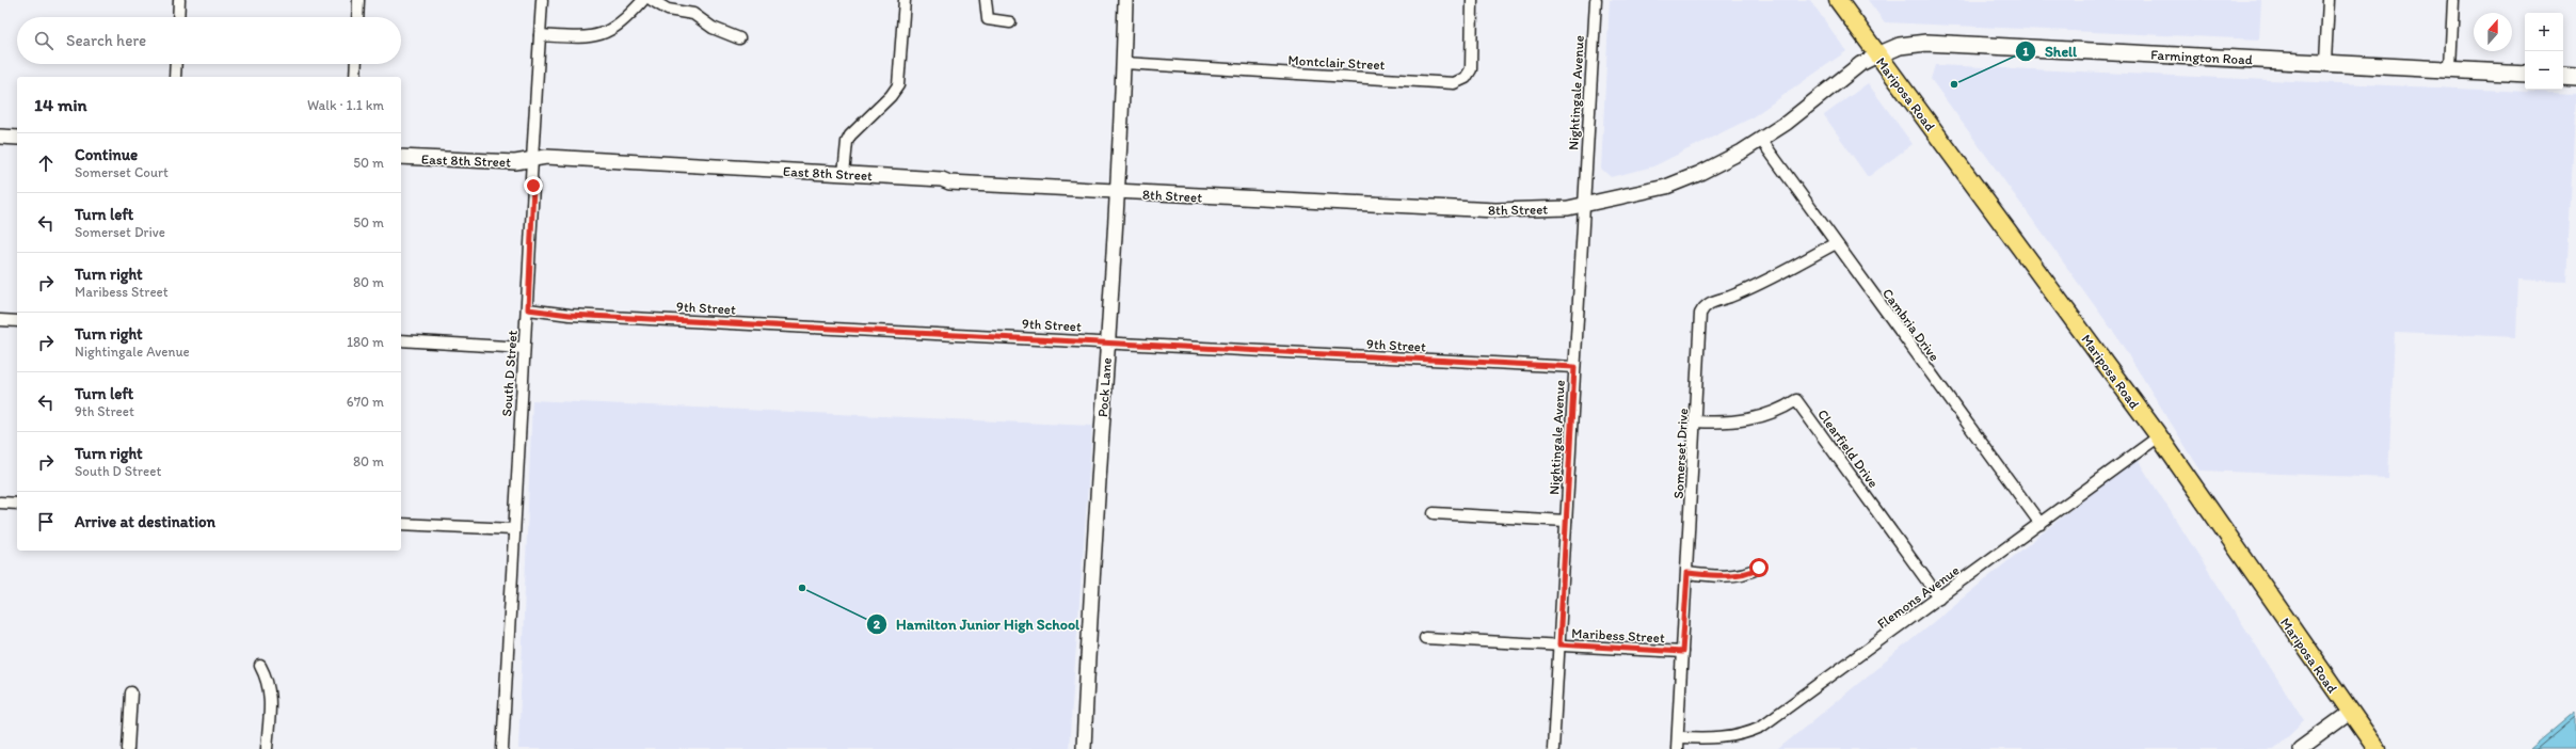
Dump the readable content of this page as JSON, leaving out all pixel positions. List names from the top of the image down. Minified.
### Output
{"streets":{"main road":["Farmington Road","Mariposa Road"],"street":["Montclair Street","Nightingale Avenue","East 8th Street","8th Street","9th Street","Cambria Drive","South D Street","Pock Lane","Clearfield Drive","Somerset Drive","Flemons Avenue","Maribess Street"]},"crossings":[["Farmington Road","Mariposa Road"],["Farmington Road","8th Street"],["Montclair Street","Pock Lane"],["Nightingale Avenue","8th Street"],["Nightingale Avenue","9th Street"],["Nightingale Avenue","Maribess Street"],["Mariposa Road","8th Street"],["Mariposa Road","Flemons Avenue"],["East 8th Street","8th Street"],["East 8th Street","South D Street"],["East 8th Street","Pock Lane"],["8th Street","Cambria Drive"],["8th Street","Pock Lane"],["9th Street","South D Street"],["9th Street","Pock Lane"],["Cambria Drive","Somerset Drive"],["Cambria Drive","Flemons Avenue"],["Clearfield Drive","Somerset Drive"],["Clearfield Drive","Flemons Avenue"],["Somerset Drive","Flemons Avenue"],["Somerset Drive","Maribess Street"]],"places":["Shell","Hamilton Junior High School"],"north":"top","page":{"map_buttons":["+","−"],"search":"Search here","heading":["14 min","Walk · 1.1 km"],"list":[["Continue","Somerset Court","50 m"],["Turn left","Somerset Drive","50 m"],["Turn right","Maribess Street","80 m"],["Turn right","Nightingale Avenue","180 m"],["Turn left","9th Street","670 m"],["Turn right","South D Street","80 m"],"Arrive at destination"]}}
